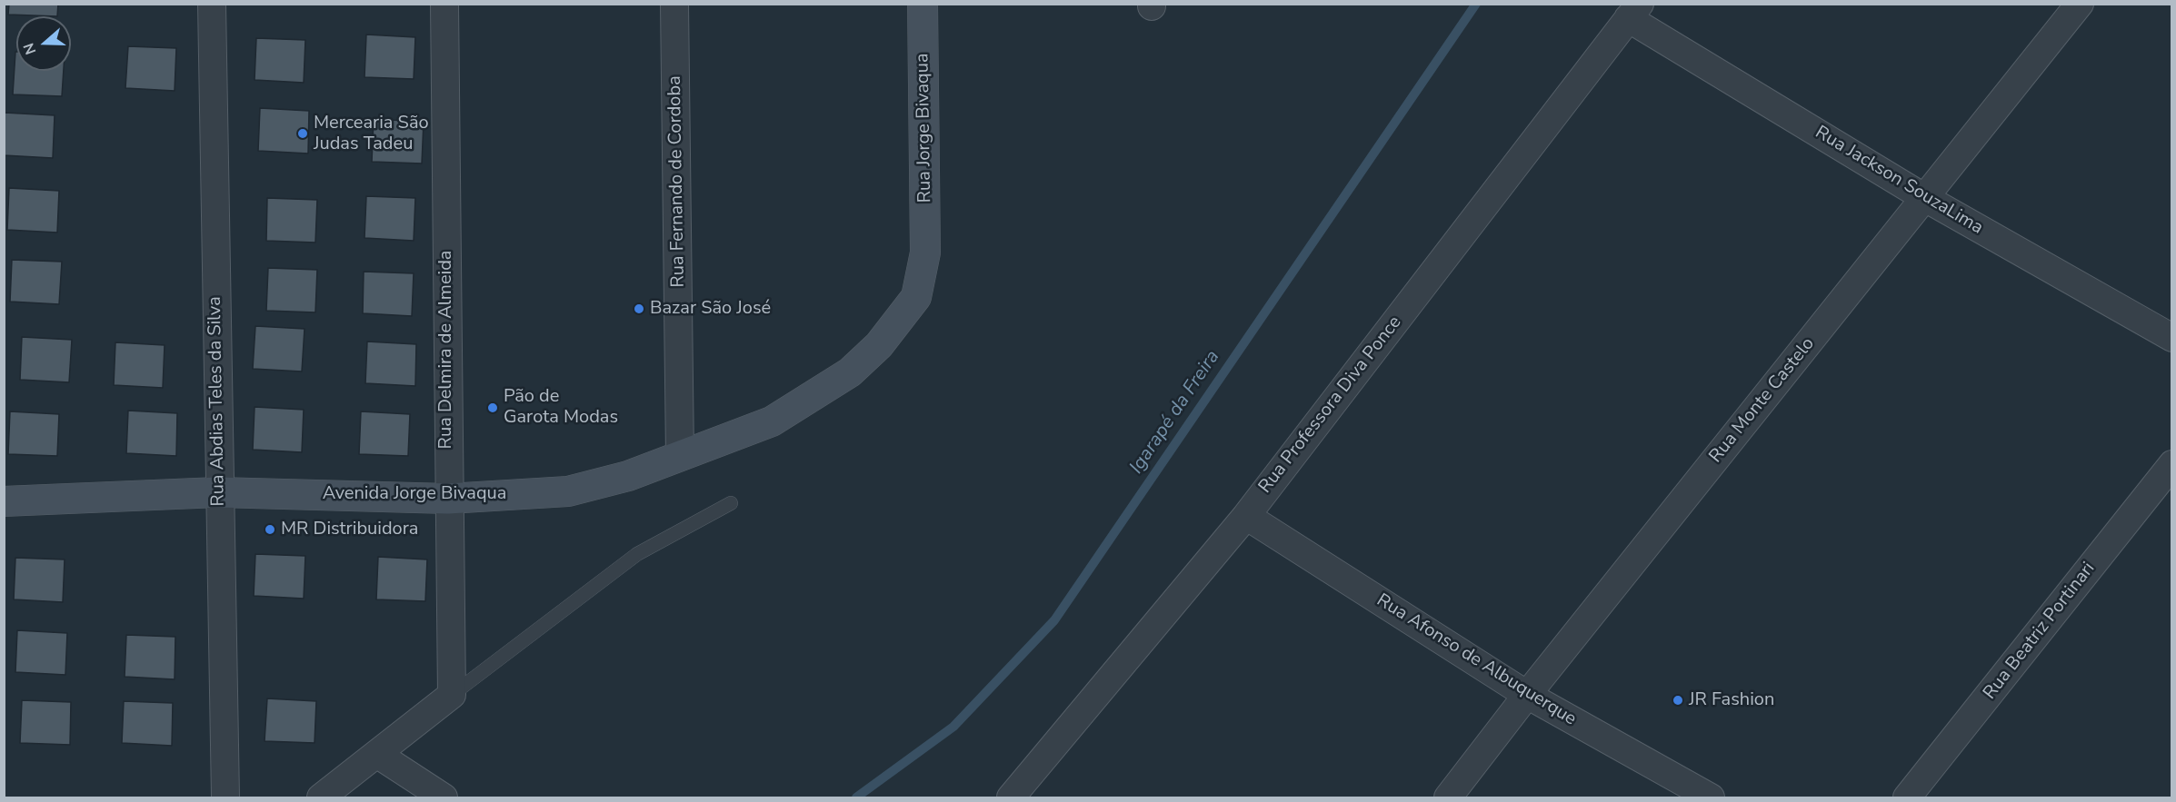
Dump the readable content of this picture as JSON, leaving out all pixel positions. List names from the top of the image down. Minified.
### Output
{"streets":{"street":["Rua Jorge Bivaqua","Rua Jackson SouzaLima","Rua Fernando de Cordoba","Rua Delmira de Almeida","Rua Monte Castelo","Rua Abdias Teles da Silva","Rua Professora Diva Ponce","Avenida Jorge Bivaqua","Rua Beatriz Portinari","Rua Afonso de Albuquerque"]},"crossings":[["Rua Jorge Bivaqua","Avenida Jorge Bivaqua"],["Rua Jackson SouzaLima","Rua Monte Castelo"],["Rua Jackson SouzaLima","Rua Professora Diva Ponce"],["Rua Fernando de Cordoba","Avenida Jorge Bivaqua"],["Rua Delmira de Almeida","Avenida Jorge Bivaqua"],["Rua Monte Castelo","Rua Afonso de Albuquerque"],["Rua Abdias Teles da Silva","Avenida Jorge Bivaqua"],["Rua Professora Diva Ponce","Rua Afonso de Albuquerque"]],"water":["Igarapé da Freira"],"places":["Mercearia São Judas Tadeu","Bazar São José","Pão de Garota Modas","MR Distribuidora","JR Fashion"],"north":"left"}
